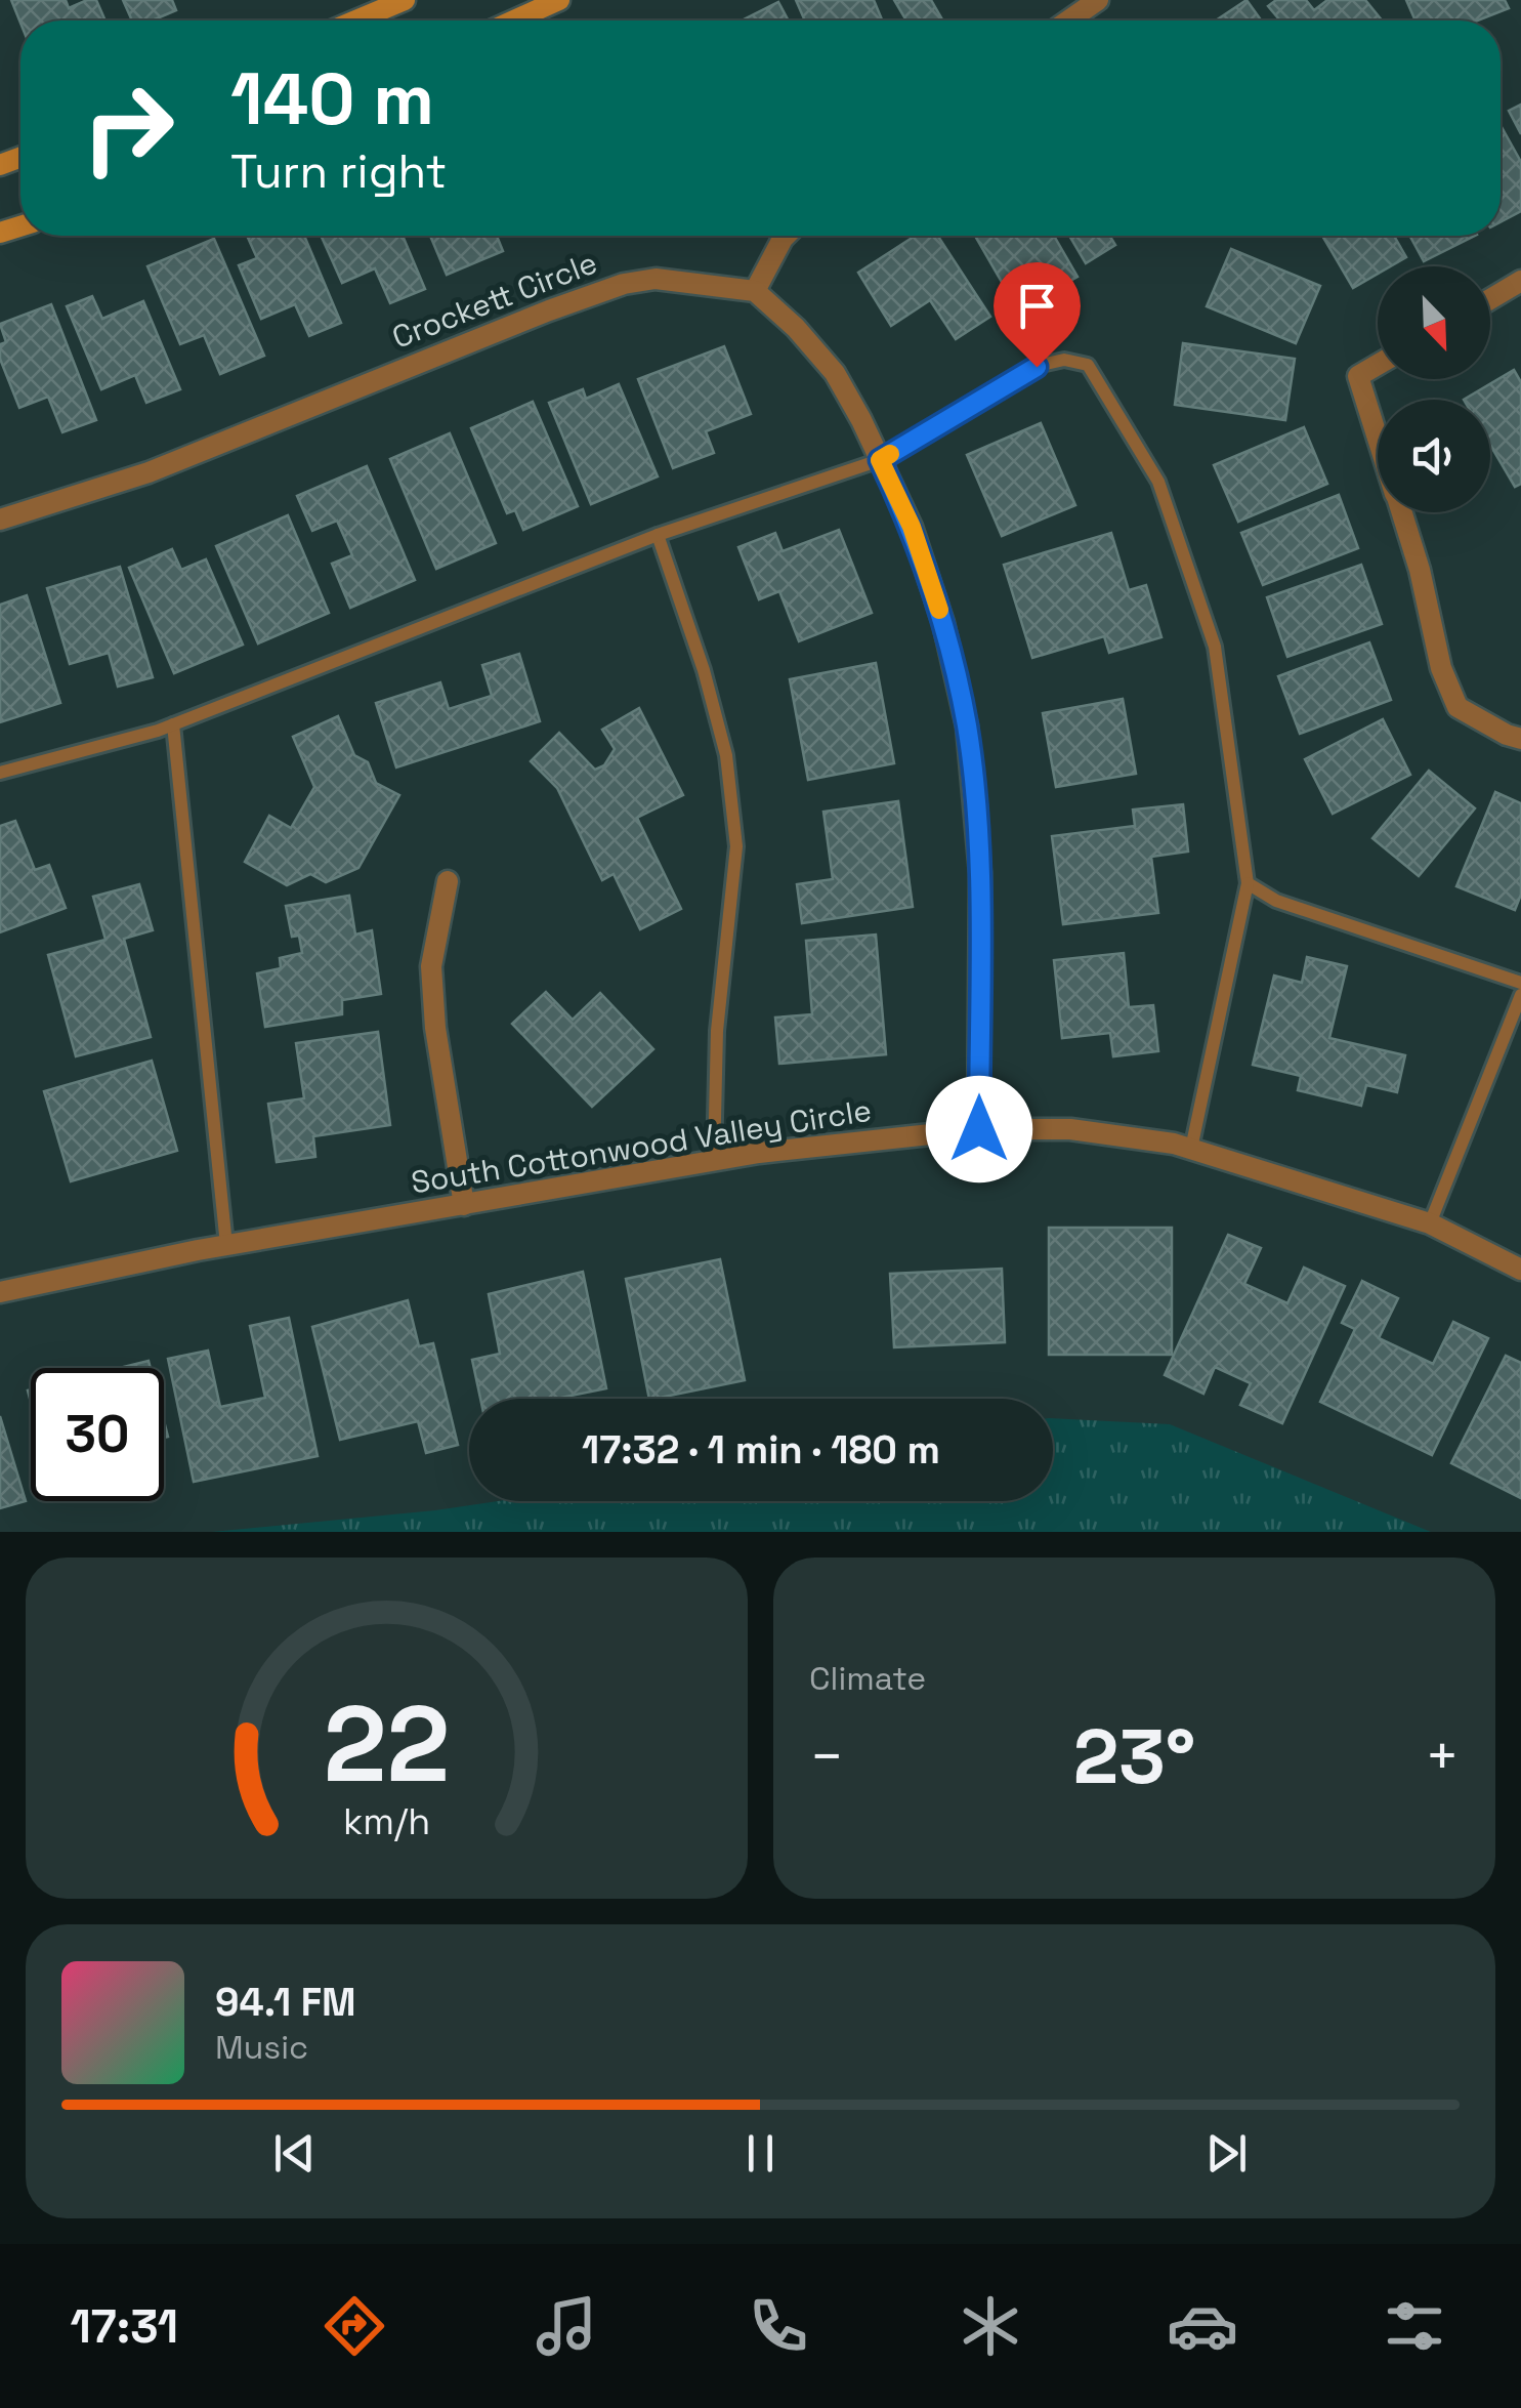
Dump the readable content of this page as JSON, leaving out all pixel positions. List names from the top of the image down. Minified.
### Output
{"streets":{"street":["Crockett Circle","South Cottonwood Valley Circle"]},"north":"bottom right","page":{"turn":["140 m","Turn right"],"limit":"30","trip":"17:32 · 1 min · 180 m","tile":"Climate","heat":["−","23°","+"],"song":["94.1 FM","Music"],"tabs":"17:31","gauge":["22","km/h"]}}
